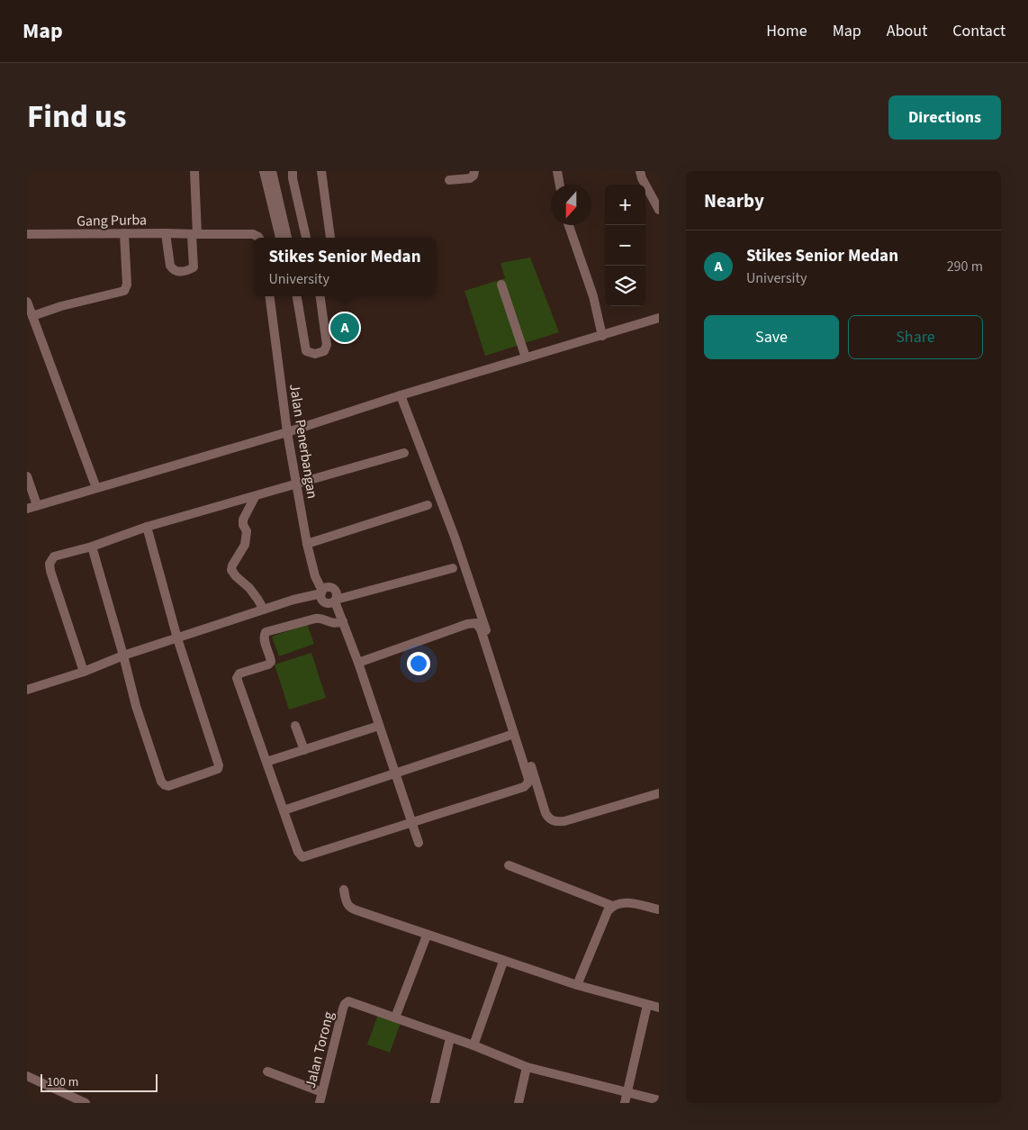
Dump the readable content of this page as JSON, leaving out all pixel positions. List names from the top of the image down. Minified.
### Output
{"streets":{"street":["Gang Purba","Jalan Penerbangan","Jalan Torong"]},"scale_bar":"100 m","north":"bottom","page":{"header":"Map","nav":["Home","Map","About","Contact"],"title":"Find us","buttons":["Directions",["Save","Share"]],"heading":"Nearby","map_buttons":["+","−"],"list":[{"mark":"A","name":"Stikes Senior Medan","note":"University","value":"290 m"}],"popup":["Stikes Senior Medan","University"],"pins":"A","scale":"100 m"}}
